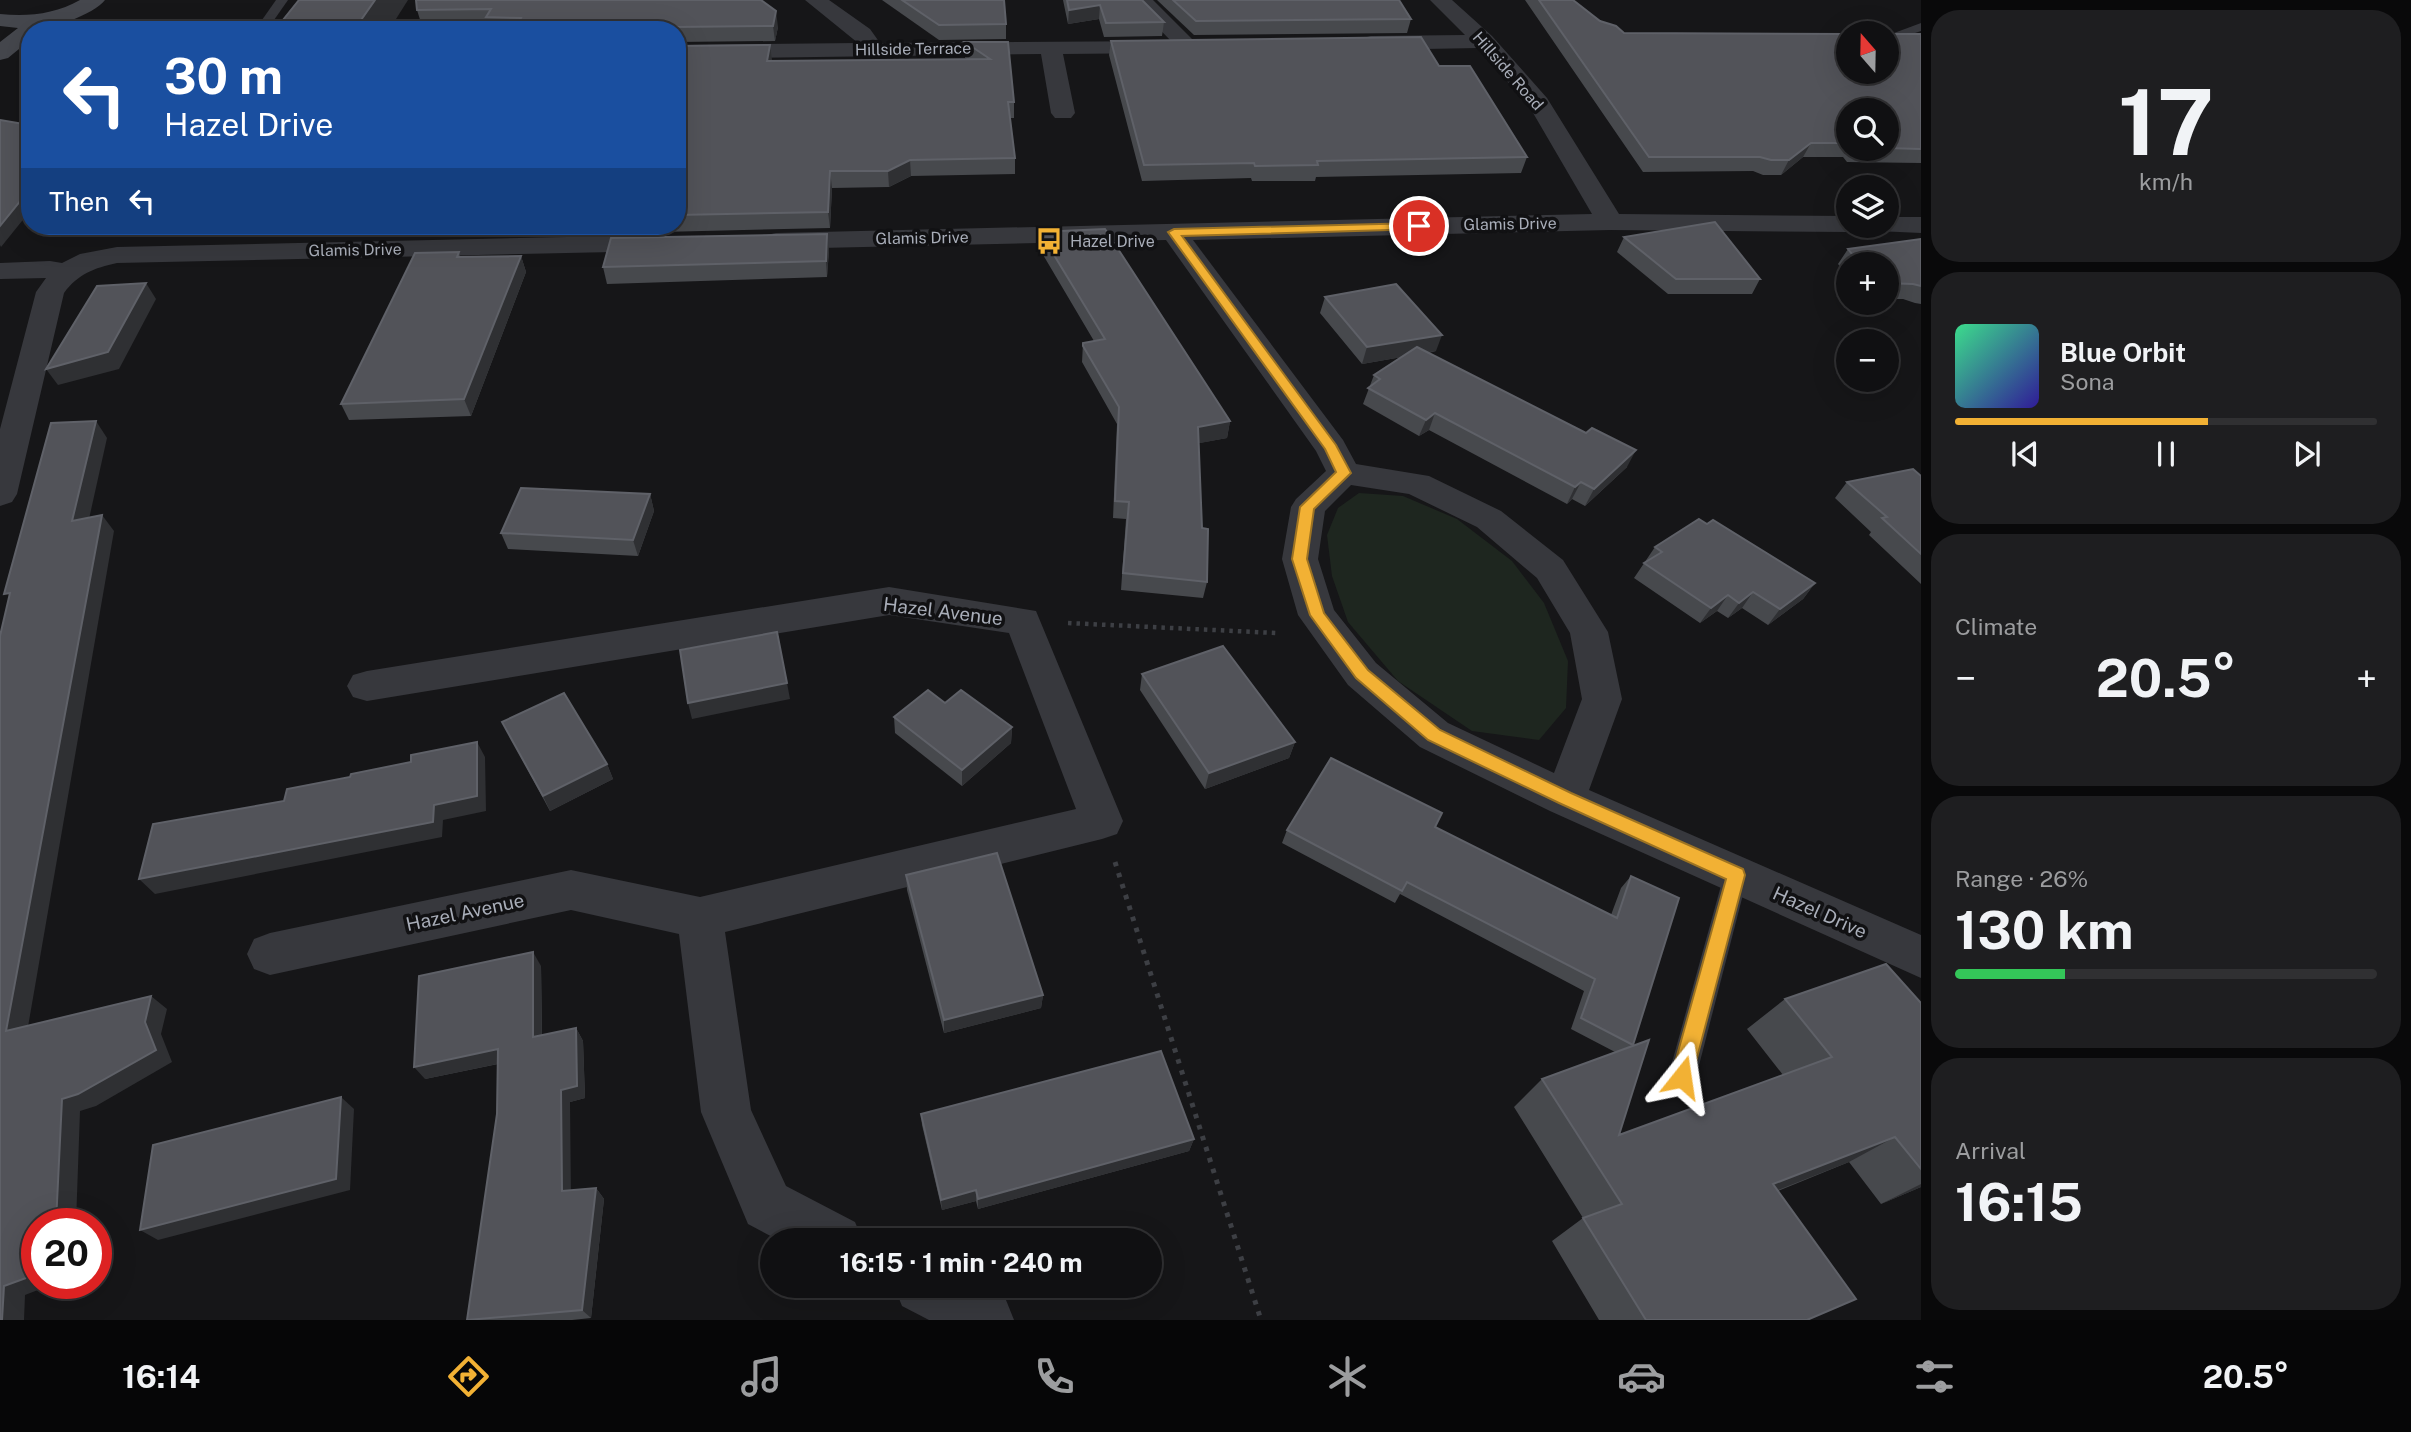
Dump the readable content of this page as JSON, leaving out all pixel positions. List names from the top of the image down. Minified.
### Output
{"streets":{"street":["Hillside Terrace","Hillside Road","Glamis Drive","Hazel Avenue","Hazel Drive"]},"crossings":[["Hillside Road","Glamis Drive"]],"places":{"bus stop":["Hazel Drive"]},"north":"top","page":{"tile":[["17","km/h"],"Climate",["Range · 26%","130 km"],["Arrival","16:15"]],"map_buttons":["+","−"],"turn":["30 m","Hazel Drive"],"then":"Then","song":["Blue Orbit","Sona"],"heat":["−","20.5°","+"],"limit":"20","trip":"16:15 · 1 min · 240 m","tabs":["16:14","20.5°"]}}
